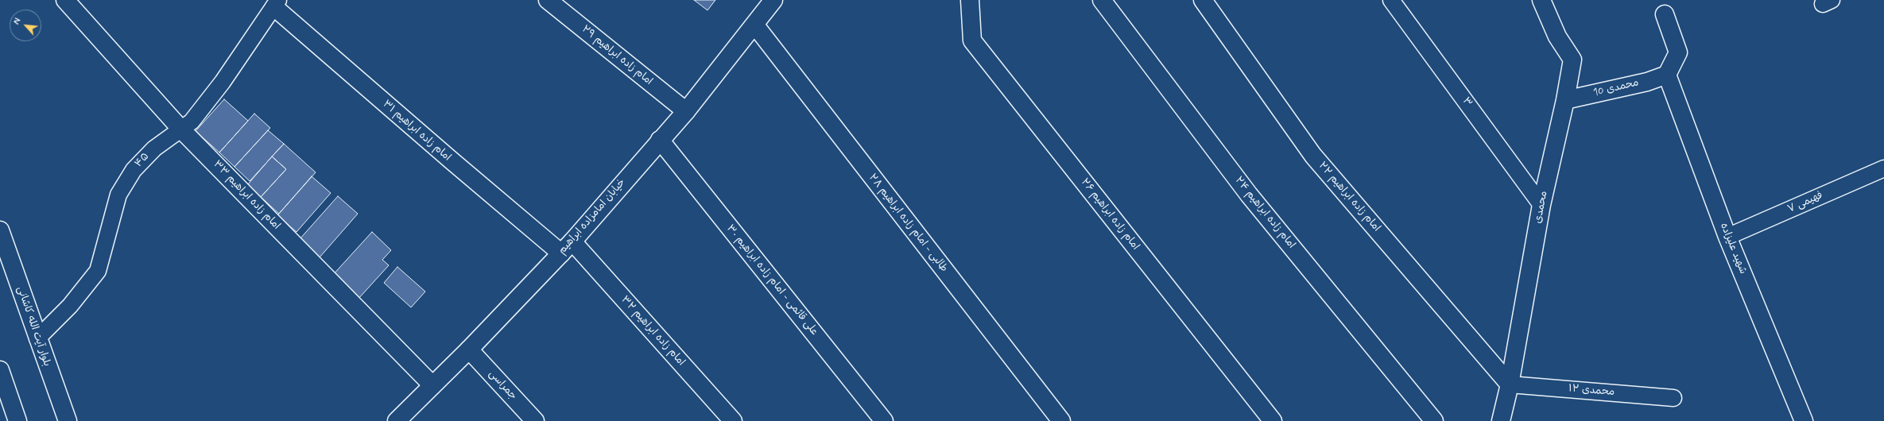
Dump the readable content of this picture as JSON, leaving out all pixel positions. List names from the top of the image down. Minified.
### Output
{"streets":{"street":["امام زاده ابراهیم ۲۹","محمدی 10","امام زاده ابراهیم ۳۱","امام زاده ابراهیم ۳۳","امام زاده ابراهیم ۲۲","محمدی","امام زاده ابراهیم ۲۴","امام زاده ابراهیم ۲۶","خیابان امامزاده ابراهیم","طالبی - امام زاده ابراهیم ۲۸","شهید علیزاده","علی قائمی - امام زاده ابراهیم ۳۰","بلوار آیت الله کاشانی","امام زاده ابراهیم ۳۲","جمراسی"],"lane":["۳","۴۵","فهیمی ۷","محمدی ۱۲"]},"crossings":[["امام زاده ابراهیم ۲۹","خیابان امامزاده ابراهیم"],["محمدی 10","محمدی"],["محمدی 10","شهید علیزاده"],["۳","محمدی"],["امام زاده ابراهیم ۳۱","۴۵"],["امام زاده ابراهیم ۳۱","خیابان امامزاده ابراهیم"],["امام زاده ابراهیم ۳۱","امام زاده ابراهیم ۳۲"],["۴۵","امام زاده ابراهیم ۳۳"],["۴۵","بلوار آیت الله کاشانی"],["امام زاده ابراهیم ۳۳","خیابان امامزاده ابراهیم"],["امام زاده ابراهیم ۲۲","محمدی"],["امام زاده ابراهیم ۲۲","محمدی ۱۲"],["فهیمی ۷","شهید علیزاده"],["محمدی","محمدی ۱۲"],["خیابان امامزاده ابراهیم","طالبی - امام زاده ابراهیم ۲۸"],["خیابان امامزاده ابراهیم","علی قائمی - امام زاده ابراهیم ۳۰"],["خیابان امامزاده ابراهیم","امام زاده ابراهیم ۳۲"],["خیابان امامزاده ابراهیم","جمراسی"]],"north":"top left"}
